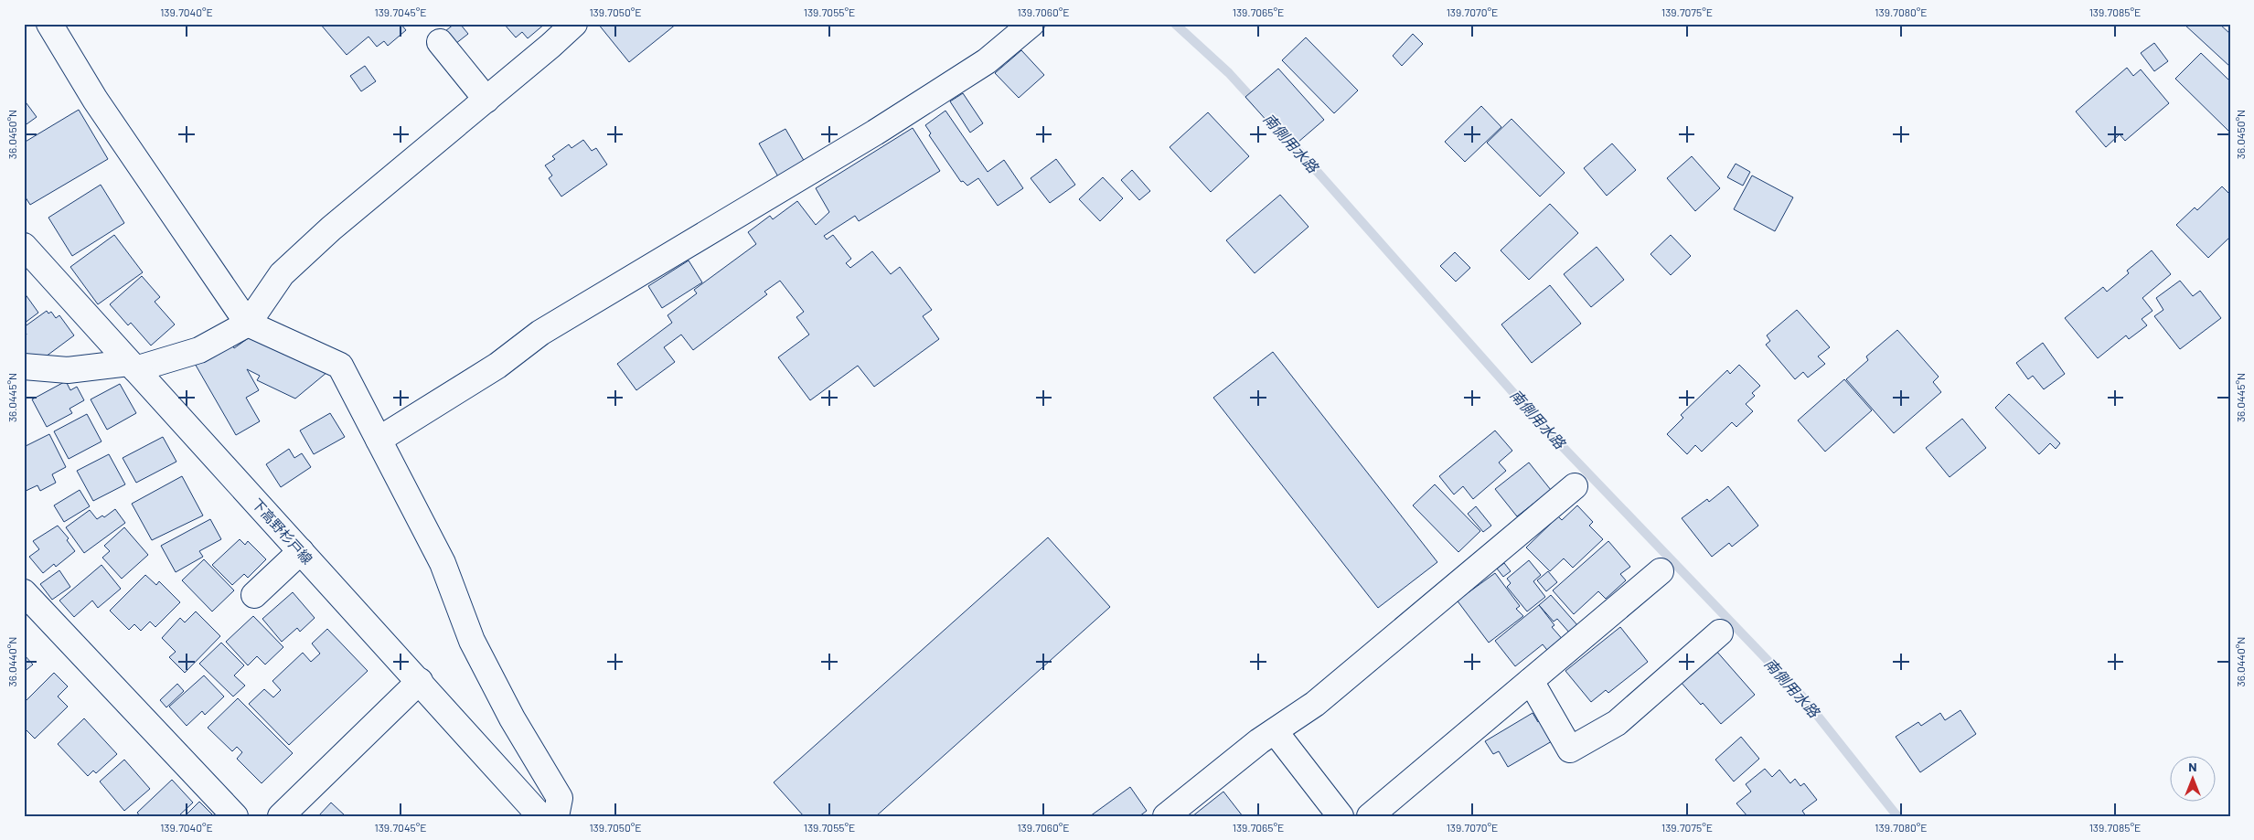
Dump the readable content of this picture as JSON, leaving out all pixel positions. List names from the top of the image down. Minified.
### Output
{"streets":{"street":["下高野杉戸線"]},"water":["南側用水路"],"north":"top","coordinates":["139.7040°E","139.7045°E","139.7050°E","139.7055°E","139.7060°E","139.7065°E","139.7070°E","139.7075°E","139.7080°E","139.7085°E","36.0450°N","36.0445°N","36.0440°N"]}
